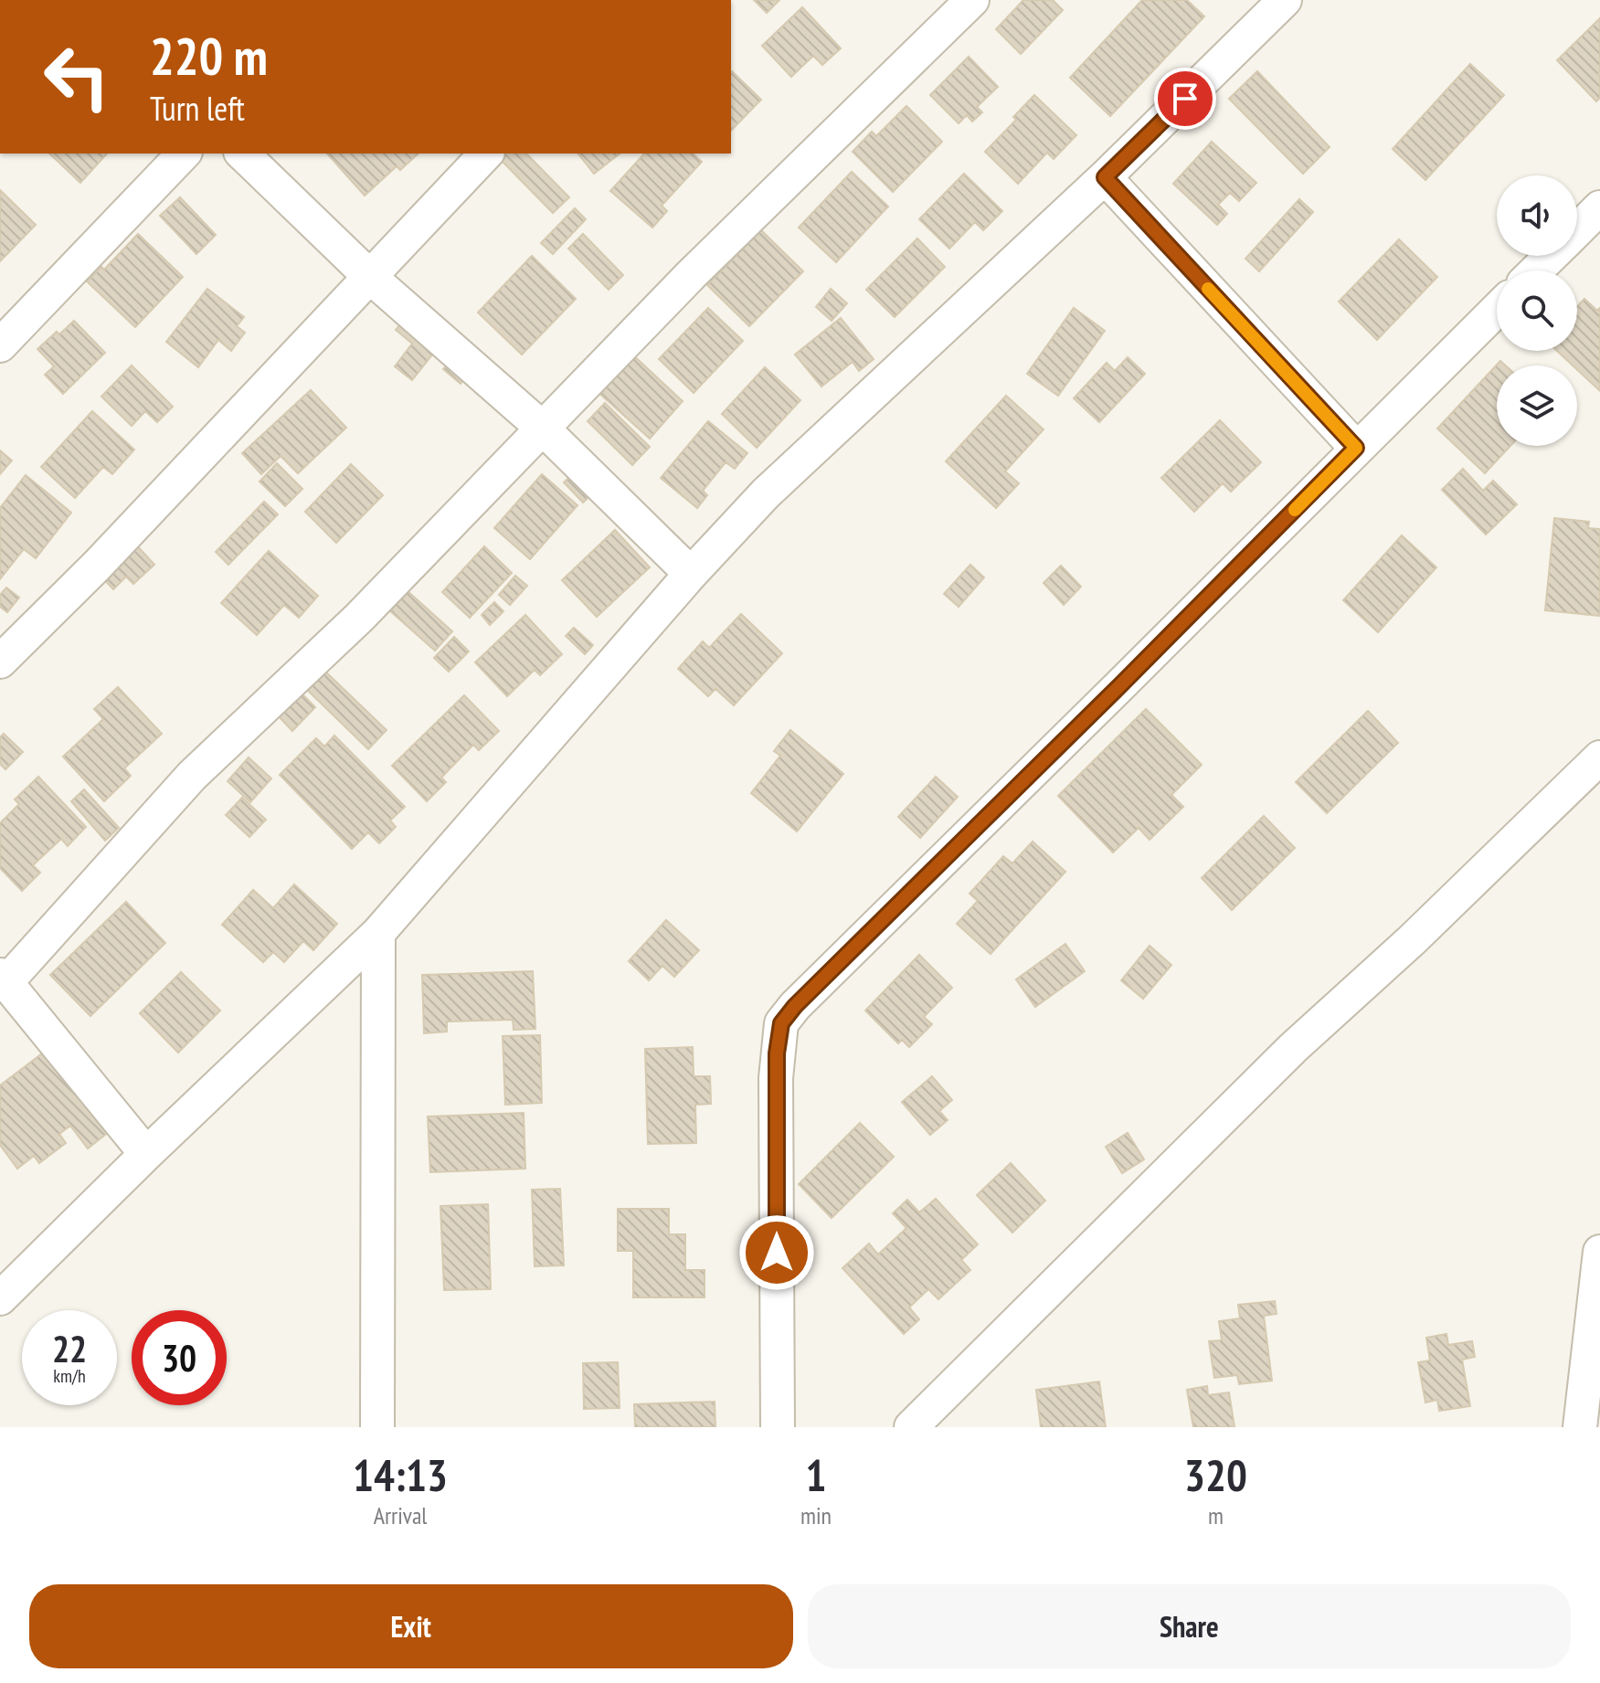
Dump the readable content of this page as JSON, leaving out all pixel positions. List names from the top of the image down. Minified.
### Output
{"page":{"turn":["220 m","Turn left"],"speed":"22 km/h","limit":"30","eta":["14:13","Arrival","1","min","320","m"],"buttons":["Exit","Share"]}}
